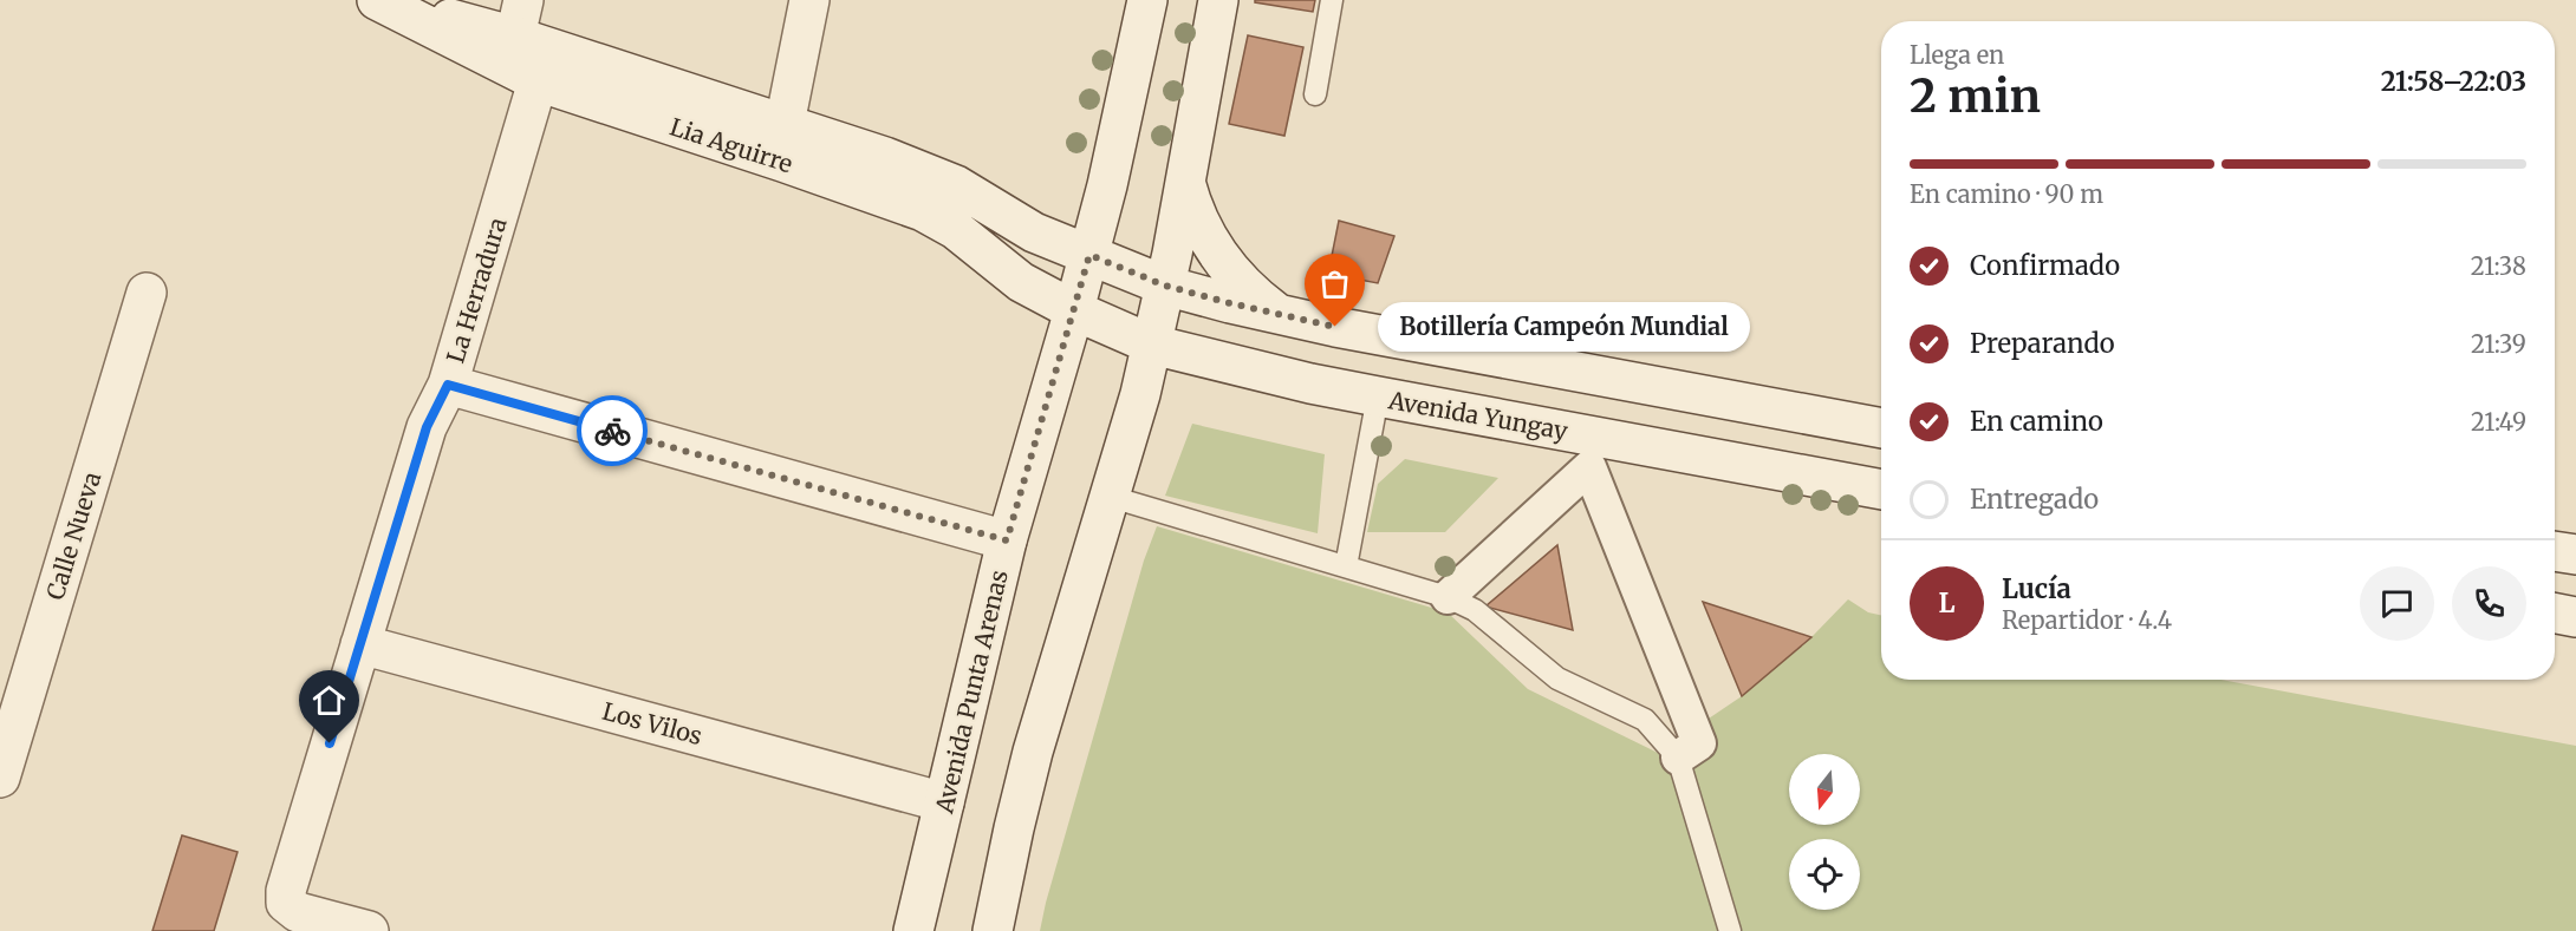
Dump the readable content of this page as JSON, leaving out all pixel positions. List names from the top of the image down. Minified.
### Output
{"streets":{"main road":["Lia Aguirre","La Herradura","Avenida Yungay","Calle Nueva","Avenida Punta Arenas","Los Vilos"]},"crossings":[["Lia Aguirre","La Herradura"],["Lia Aguirre","Avenida Yungay"],["Lia Aguirre","Avenida Punta Arenas"],["La Herradura","Los Vilos"],["Avenida Yungay","Avenida Punta Arenas"],["Avenida Punta Arenas","Los Vilos"]],"places":["Botillería Campeón Mundial"],"north":"bottom","page":{"heading":["2 min","Llega en","21:58–22:03"],"panel":["Lucía","Repartidor · 4.4"],"bar":"En camino · 90 m","list":[["Confirmado","21:38"],["Preparando","21:39"],["En camino","21:49"],"Entregado"],"bubble":"Botillería Campeón Mundial","round":"L"}}
